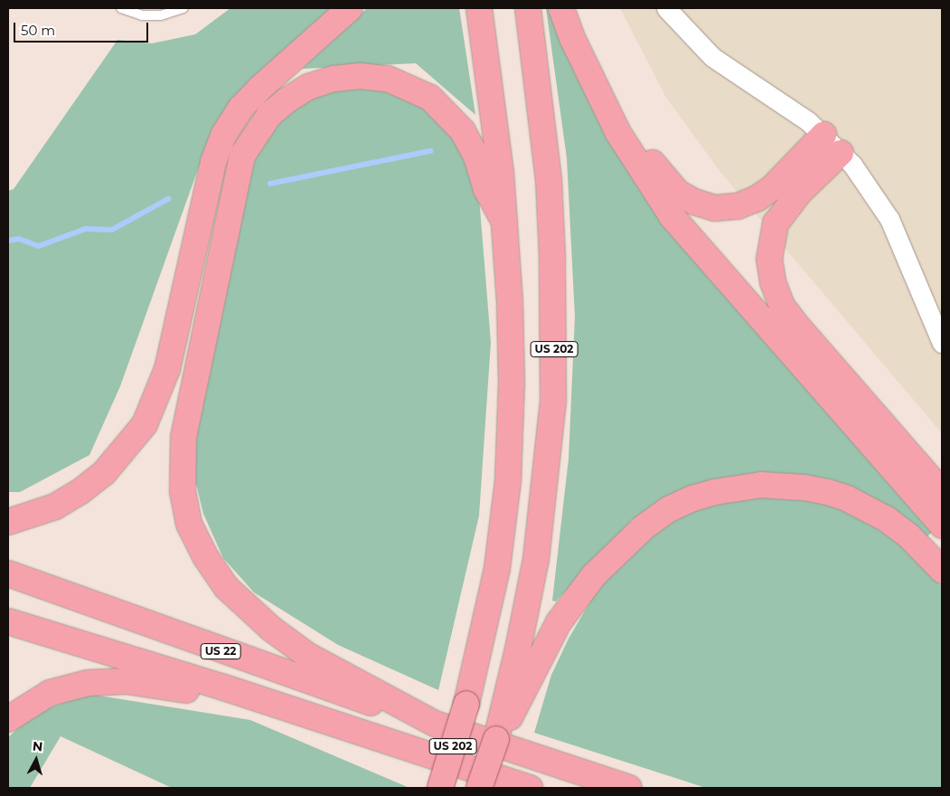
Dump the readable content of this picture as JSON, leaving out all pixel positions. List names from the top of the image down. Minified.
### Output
{"streets":{"highway":["US 202","US 22"]},"scale_bar":"50 m","north":"top"}
